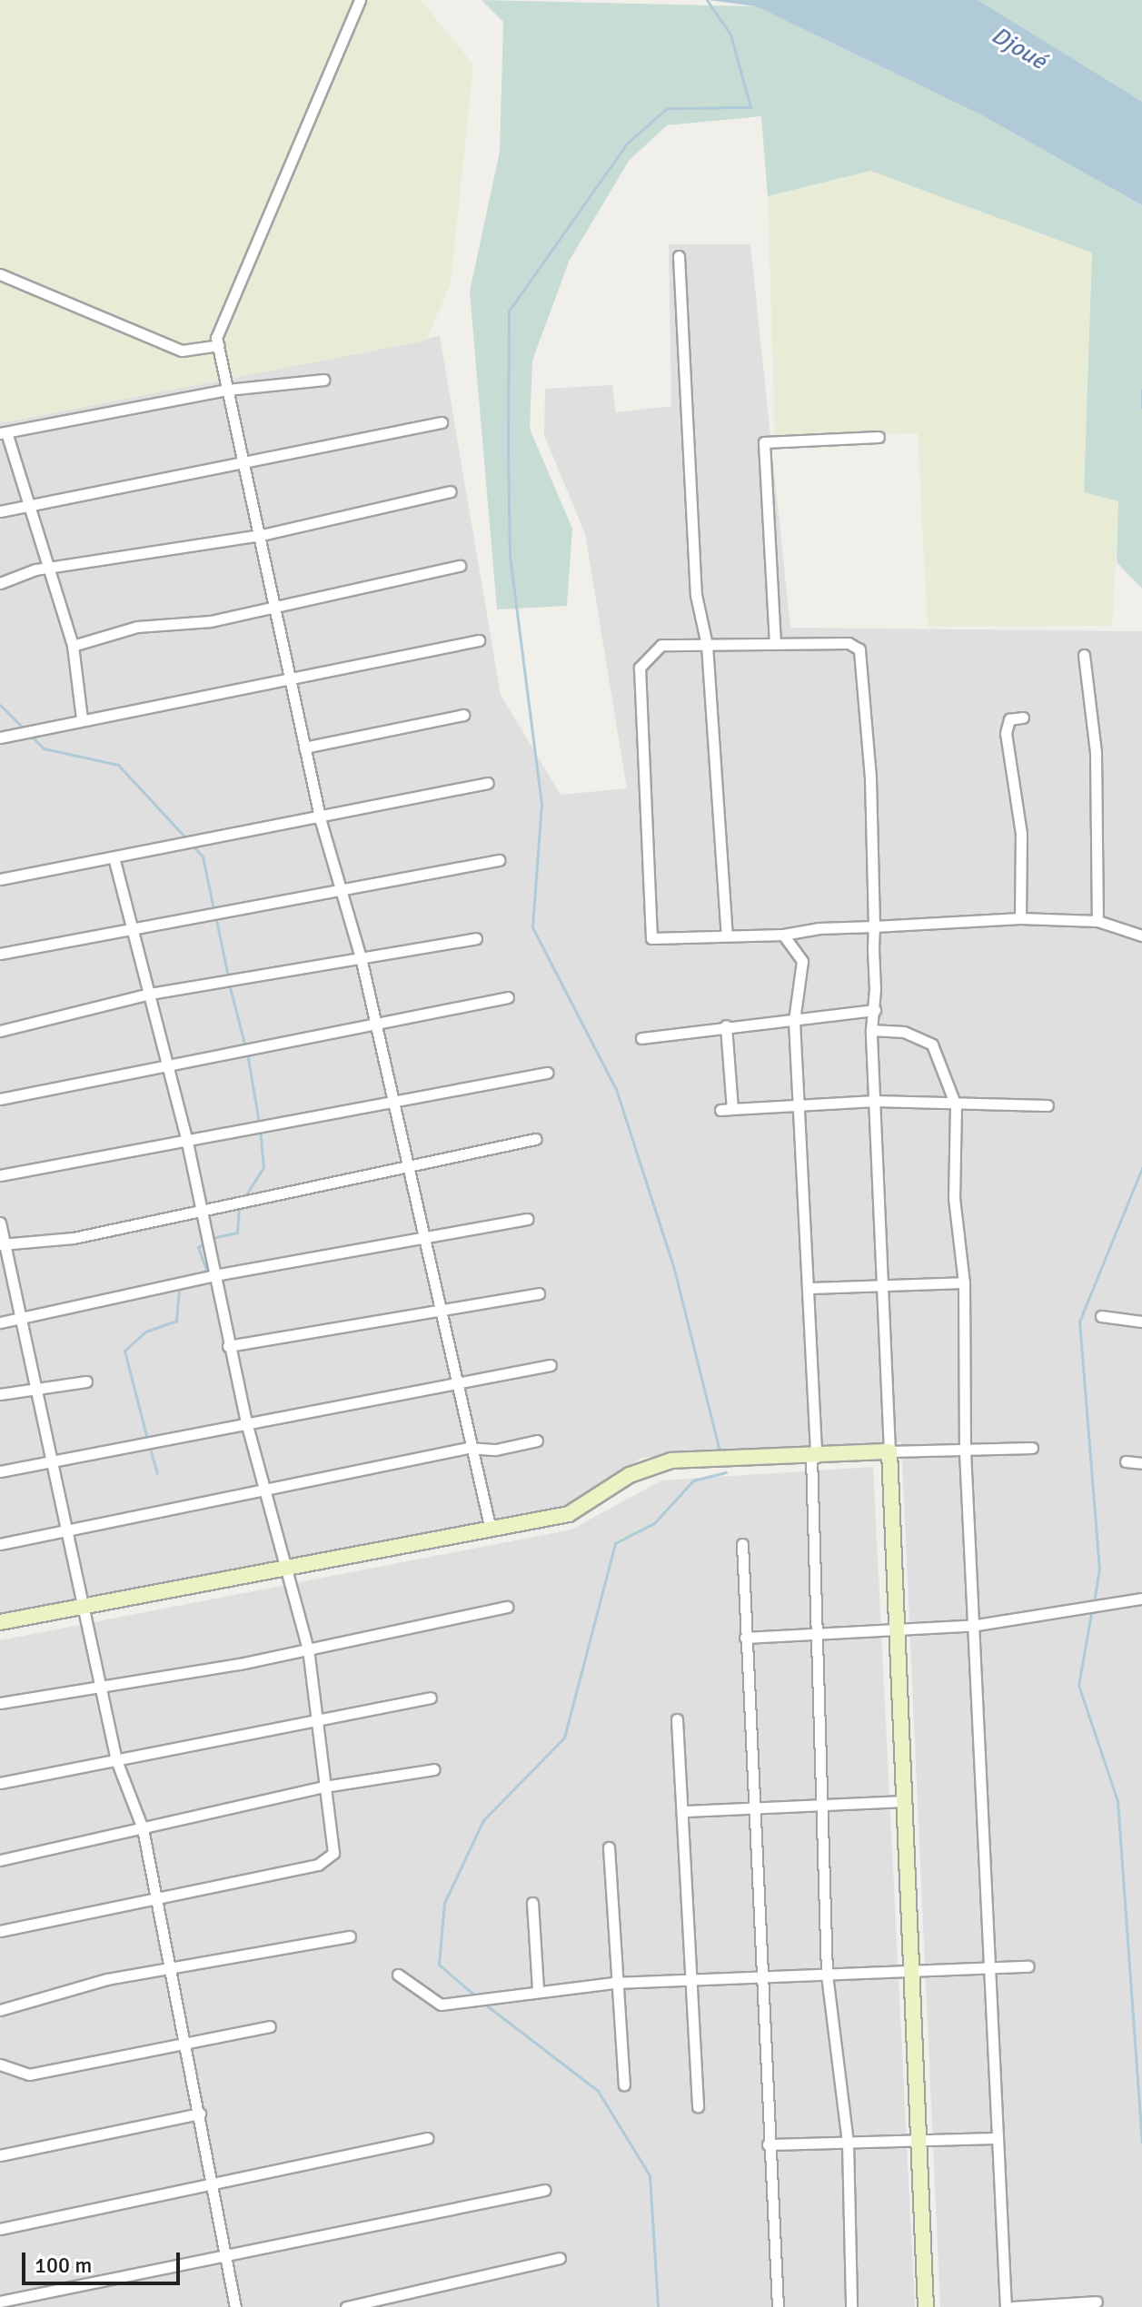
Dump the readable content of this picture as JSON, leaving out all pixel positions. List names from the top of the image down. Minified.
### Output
{"water":["Djoué"],"scale_bar":"100 m"}
